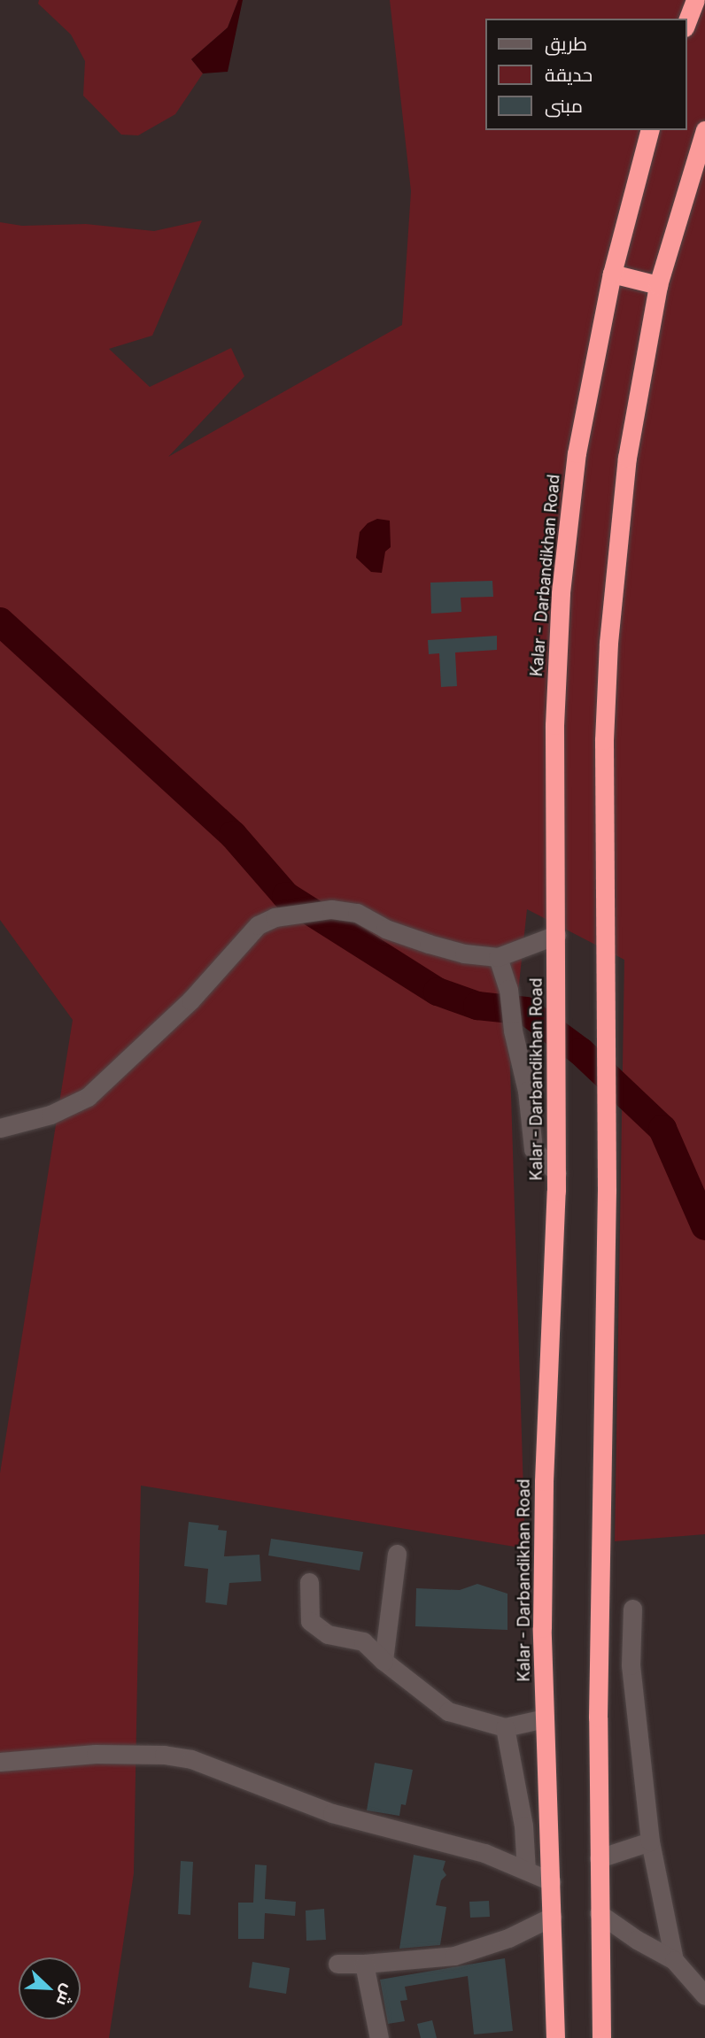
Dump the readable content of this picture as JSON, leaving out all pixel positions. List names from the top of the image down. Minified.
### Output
{"streets":{"highway":["Kalar - Darbandikhan Road"]},"legend":["طريق","حديقة","مبنى"],"north":"bottom right"}
